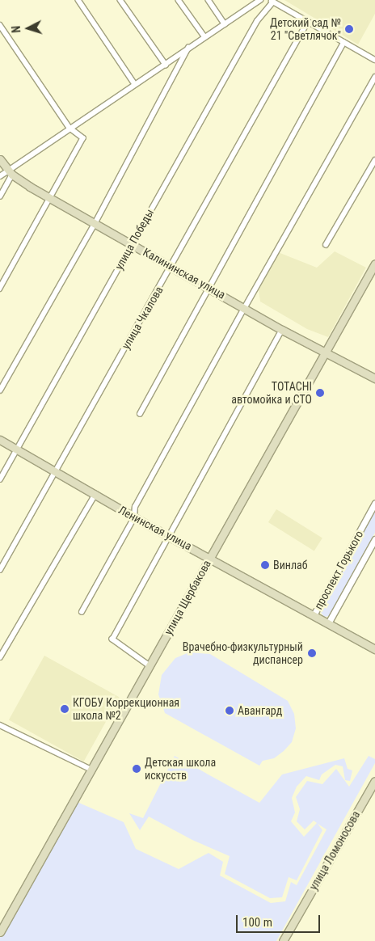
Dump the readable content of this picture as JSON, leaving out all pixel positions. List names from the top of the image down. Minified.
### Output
{"streets":{"main road":["Калининская улица","Ленинская улица","улица Щербакова","улица Ломоносова"],"street":["улица Победы","улица Чкалова","проспект Горького"]},"crossings":[["улица Победы","Калининская улица"],["улица Победы","Ленинская улица"],["Калининская улица","улица Чкалова"],["Калининская улица","улица Щербакова"],["улица Чкалова","Ленинская улица"],["Ленинская улица","проспект Горького"],["Ленинская улица","улица Щербакова"]],"places":["Детский сад № 21 \"Светлячок\"","TOTACHI автомойка и СТО","Винлаб","Врачебно-физкультурный диспансер","КГОБУ Коррекционная школа №2","Авангард","Детская школа искусств"],"scale_bar":"100 m","north":"left"}
